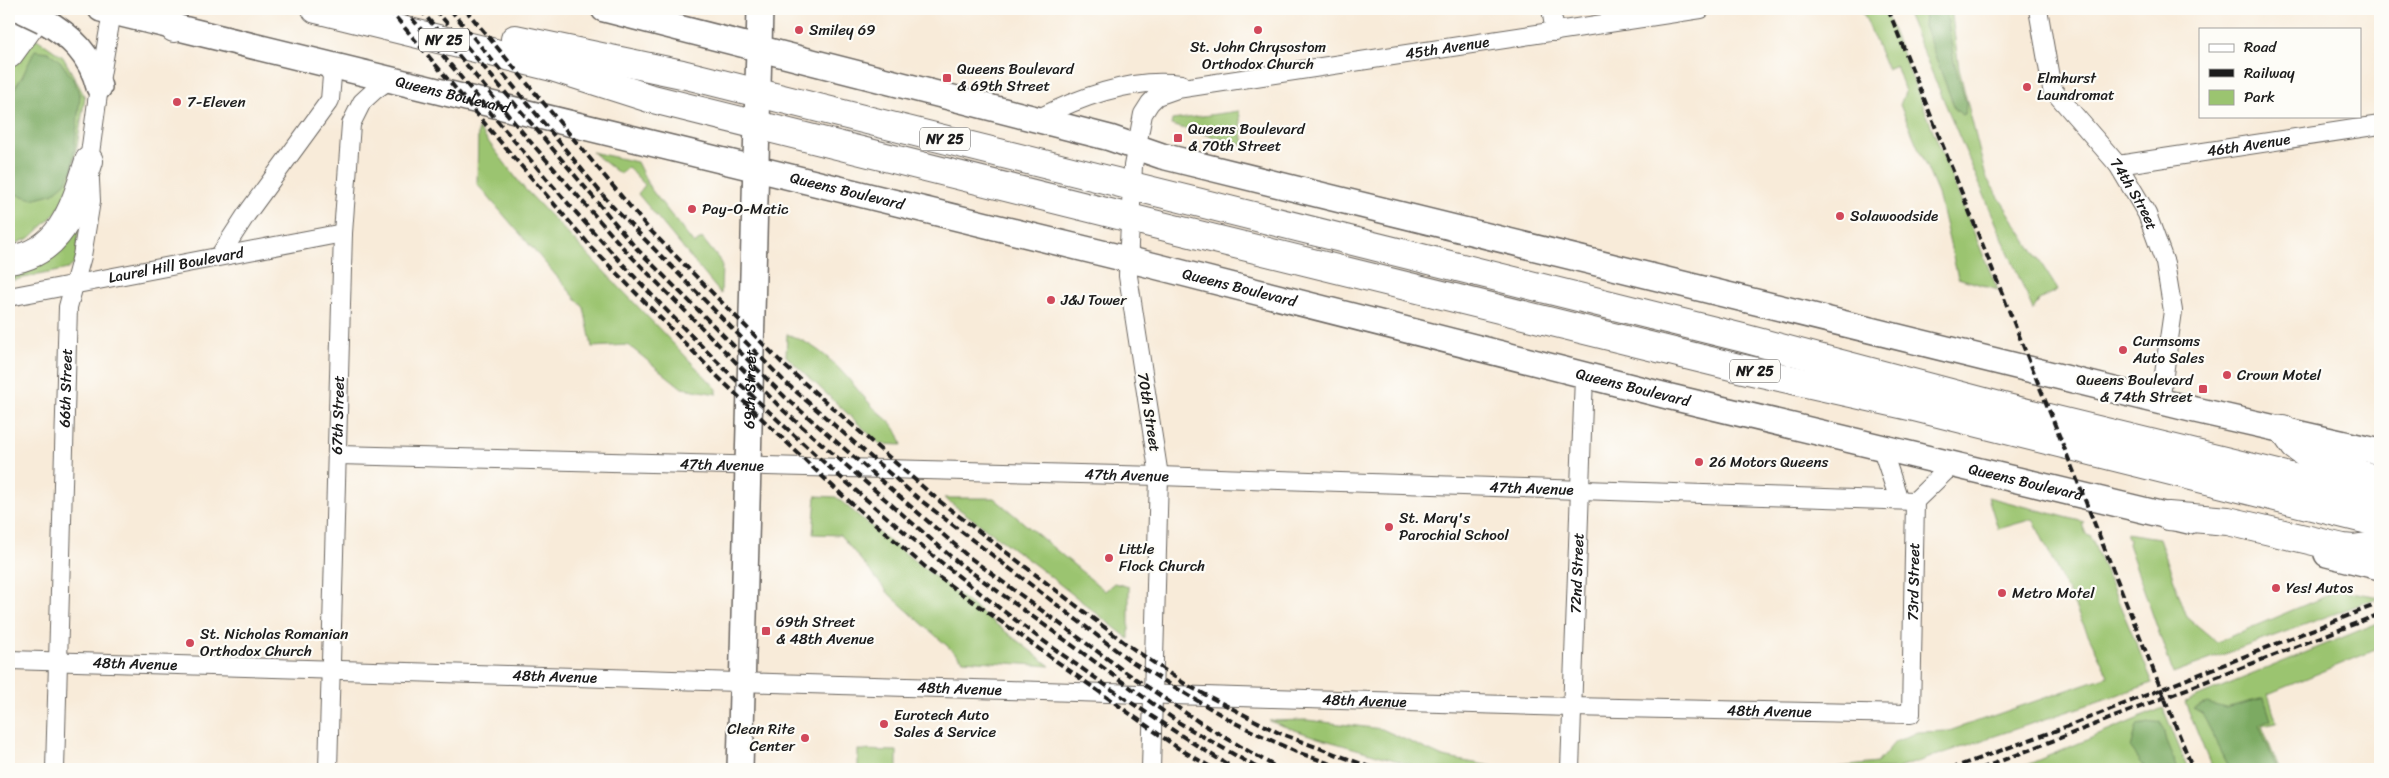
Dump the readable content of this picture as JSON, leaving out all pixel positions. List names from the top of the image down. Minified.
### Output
{"streets":{"main road":["NY 25"],"street":["45th Avenue","Queens Boulevard","46th Avenue","74th Street","Laurel Hill Boulevard","66th Street","69th Street","70th Street","67th Street","47th Avenue","72nd Street","73rd Street","48th Avenue"]},"crossings":[["NY 25","69th Street"],["NY 25","70th Street"],["45th Avenue","70th Street"],["Queens Boulevard","66th Street"],["Queens Boulevard","69th Street"],["Queens Boulevard","70th Street"],["Queens Boulevard","67th Street"],["Queens Boulevard","72nd Street"],["Queens Boulevard","73rd Street"],["46th Avenue","74th Street"],["Laurel Hill Boulevard","66th Street"],["Laurel Hill Boulevard","67th Street"],["66th Street","48th Avenue"],["69th Street","47th Avenue"],["69th Street","48th Avenue"],["70th Street","47th Avenue"],["70th Street","48th Avenue"],["67th Street","47th Avenue"],["67th Street","48th Avenue"],["47th Avenue","72nd Street"],["47th Avenue","73rd Street"],["72nd Street","48th Avenue"],["73rd Street","48th Avenue"]],"places":{"other":["Smiley 69","St. John Chrysostom Orthodox Church","Elmhurst Laundromat","7-Eleven","Pay-O-Matic","Solawoodside","J&J Tower","Curmsoms Auto Sales","Crown Motel","26 Motors Queens","St. Mary's Parochial School","Little Flock Church","Yes! Autos","Metro Motel","St. Nicholas Romanian Orthodox Church","Eurotech Auto Sales & Service","Clean Rite Center"],"transit":["Queens Boulevard & 69th Street","Queens Boulevard & 70th Street","Queens Boulevard & 74th Street","69th Street & 48th Avenue"]},"legend":["Road","Railway","Park"]}
